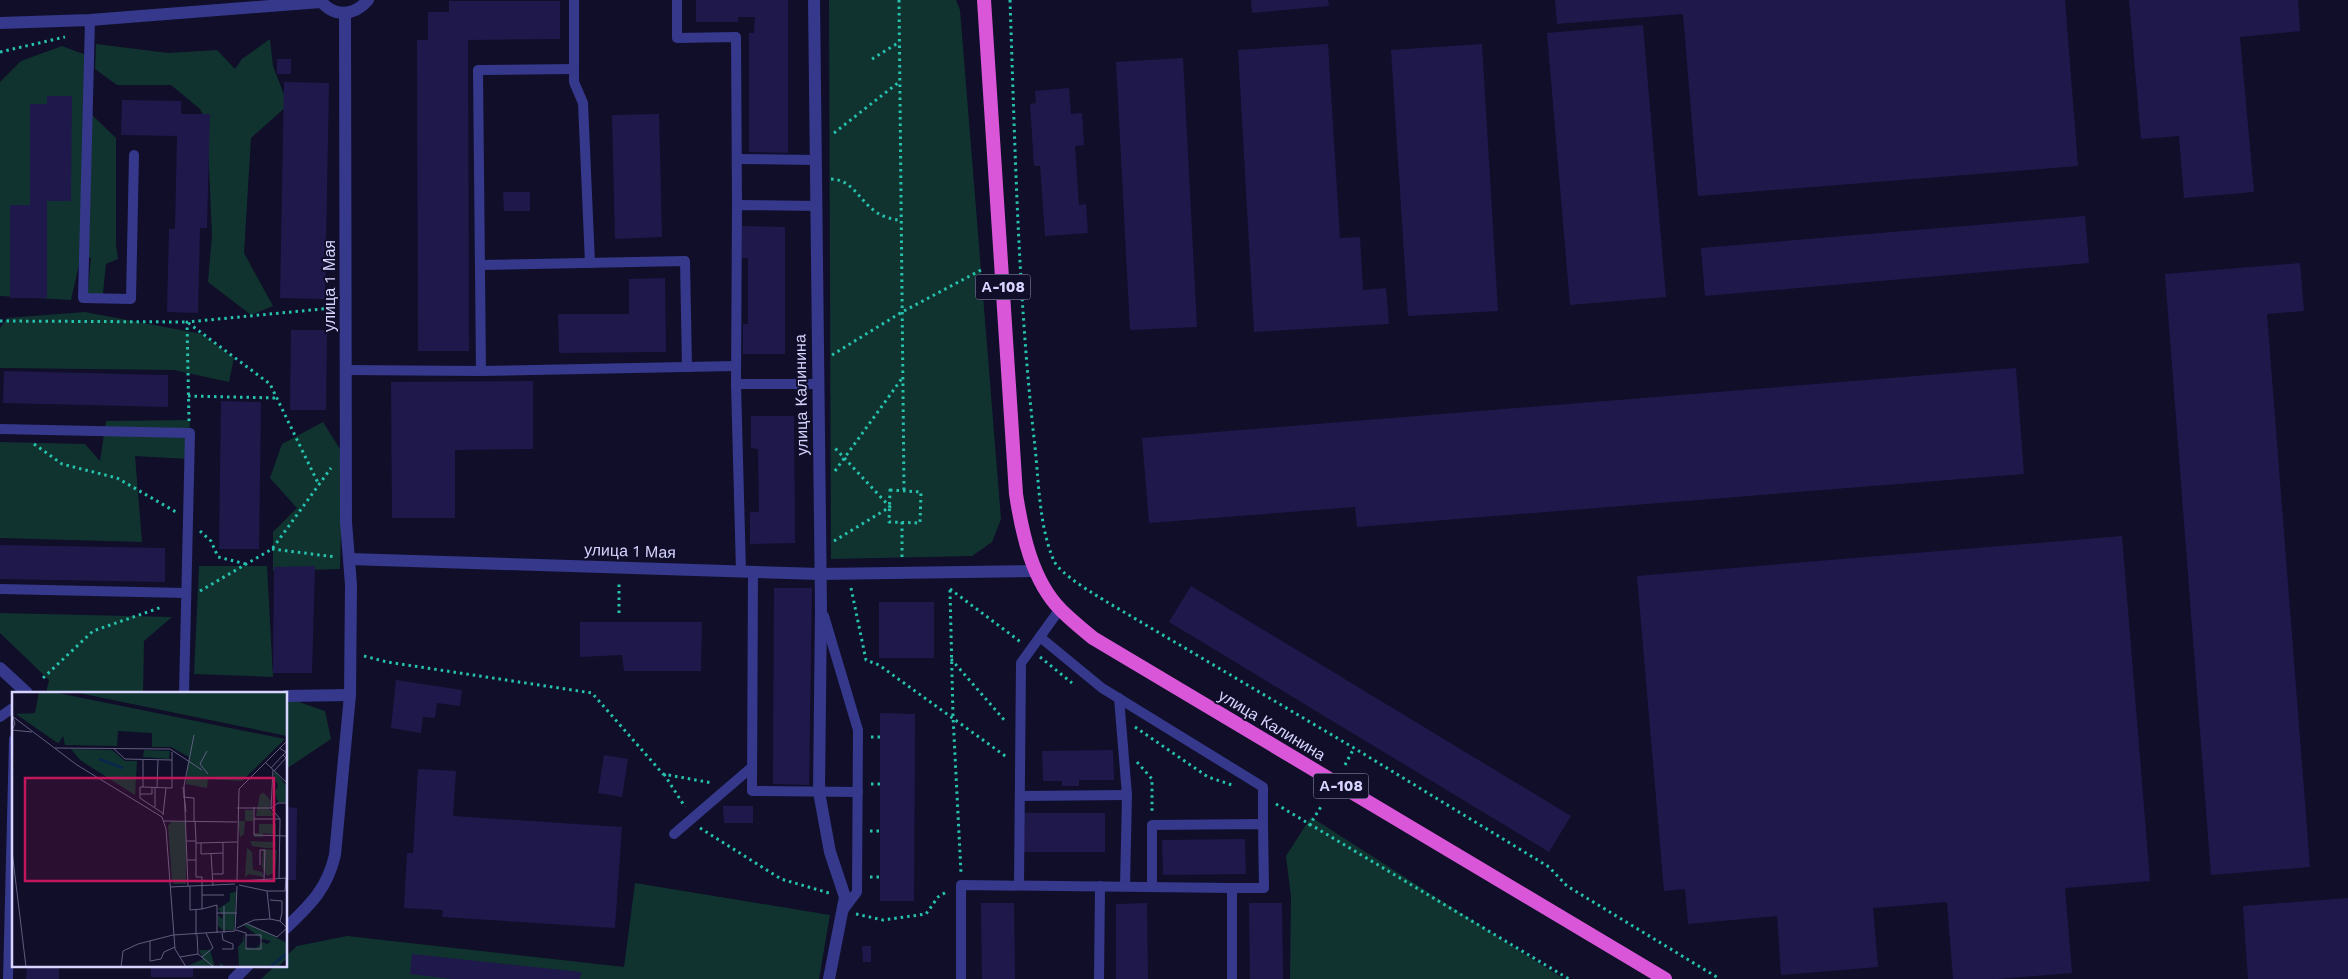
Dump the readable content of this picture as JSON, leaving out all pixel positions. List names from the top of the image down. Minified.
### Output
{"streets":{"highway":["А-108","улица Калинина"],"street":["улица 1 Мая"]},"crossings":[["улица 1 Мая","улица Калинина"]]}
